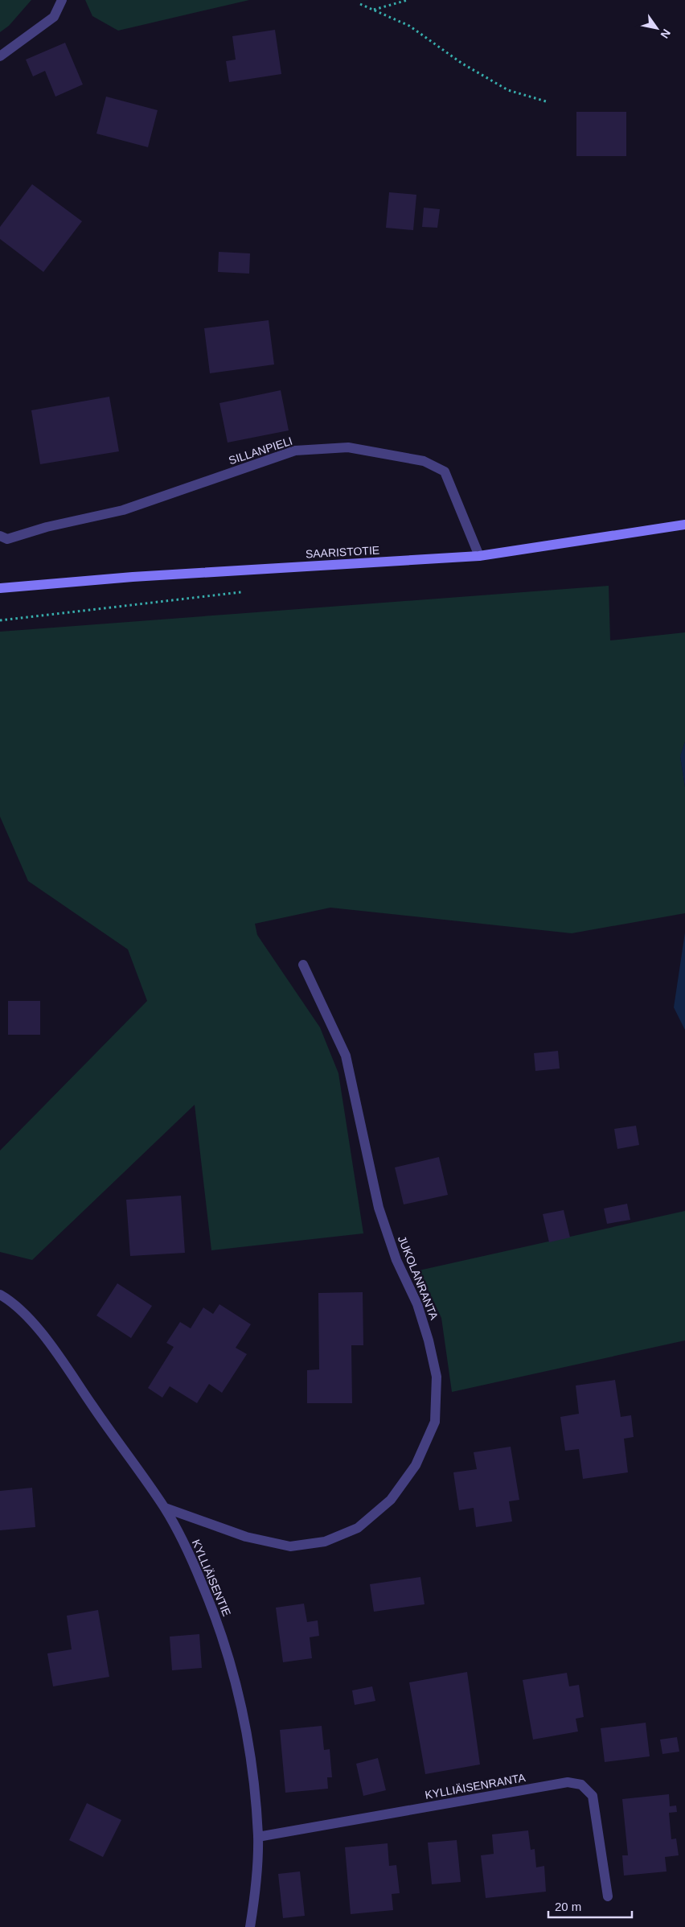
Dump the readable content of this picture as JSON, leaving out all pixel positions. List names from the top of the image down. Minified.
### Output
{"streets":{"main road":["SAARISTOTIE"],"street":["SILLANPIELI","JUKOLANRANTA","KYLLIÄISENTIE","KYLLIÄISENRANTA"]},"crossings":[["SILLANPIELI","SAARISTOTIE"],["JUKOLANRANTA","KYLLIÄISENTIE"],["KYLLIÄISENTIE","KYLLIÄISENRANTA"]],"scale_bar":"20 m","north":"bottom right"}
